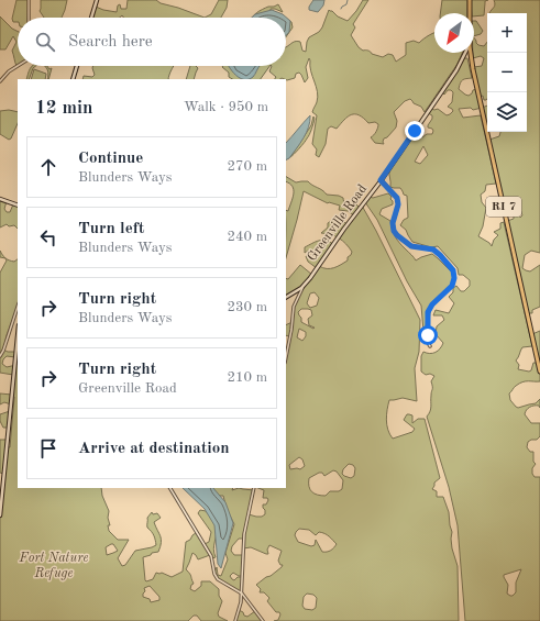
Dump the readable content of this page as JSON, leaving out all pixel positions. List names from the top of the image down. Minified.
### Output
{"streets":{"main road":["RI 7","Greenville Road"]},"parks":["Fort Nature Refuge"],"north":"bottom left","page":{"map_buttons":["+","−"],"search":"Search here","heading":["12 min","Walk · 950 m"],"list":[["Continue","Blunders Ways","270 m"],["Turn left","Blunders Ways","240 m"],["Turn right","Blunders Ways","230 m"],["Turn right","Greenville Road","210 m"],"Arrive at destination"]}}
